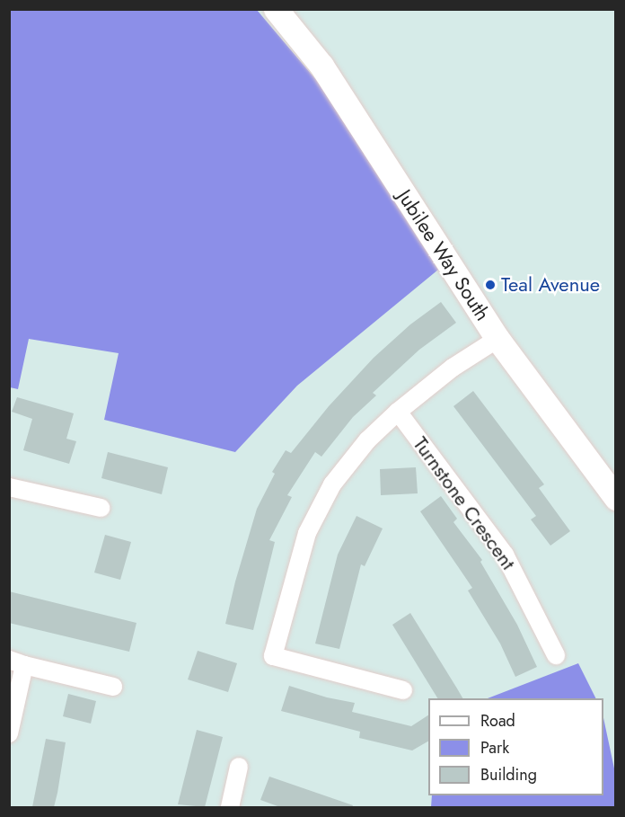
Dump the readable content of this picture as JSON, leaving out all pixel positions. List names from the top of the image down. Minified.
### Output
{"streets":{"street":["Jubilee Way South","Turnstone Crescent"]},"places":["Teal Avenue"],"legend":["Road","Park","Building"]}
